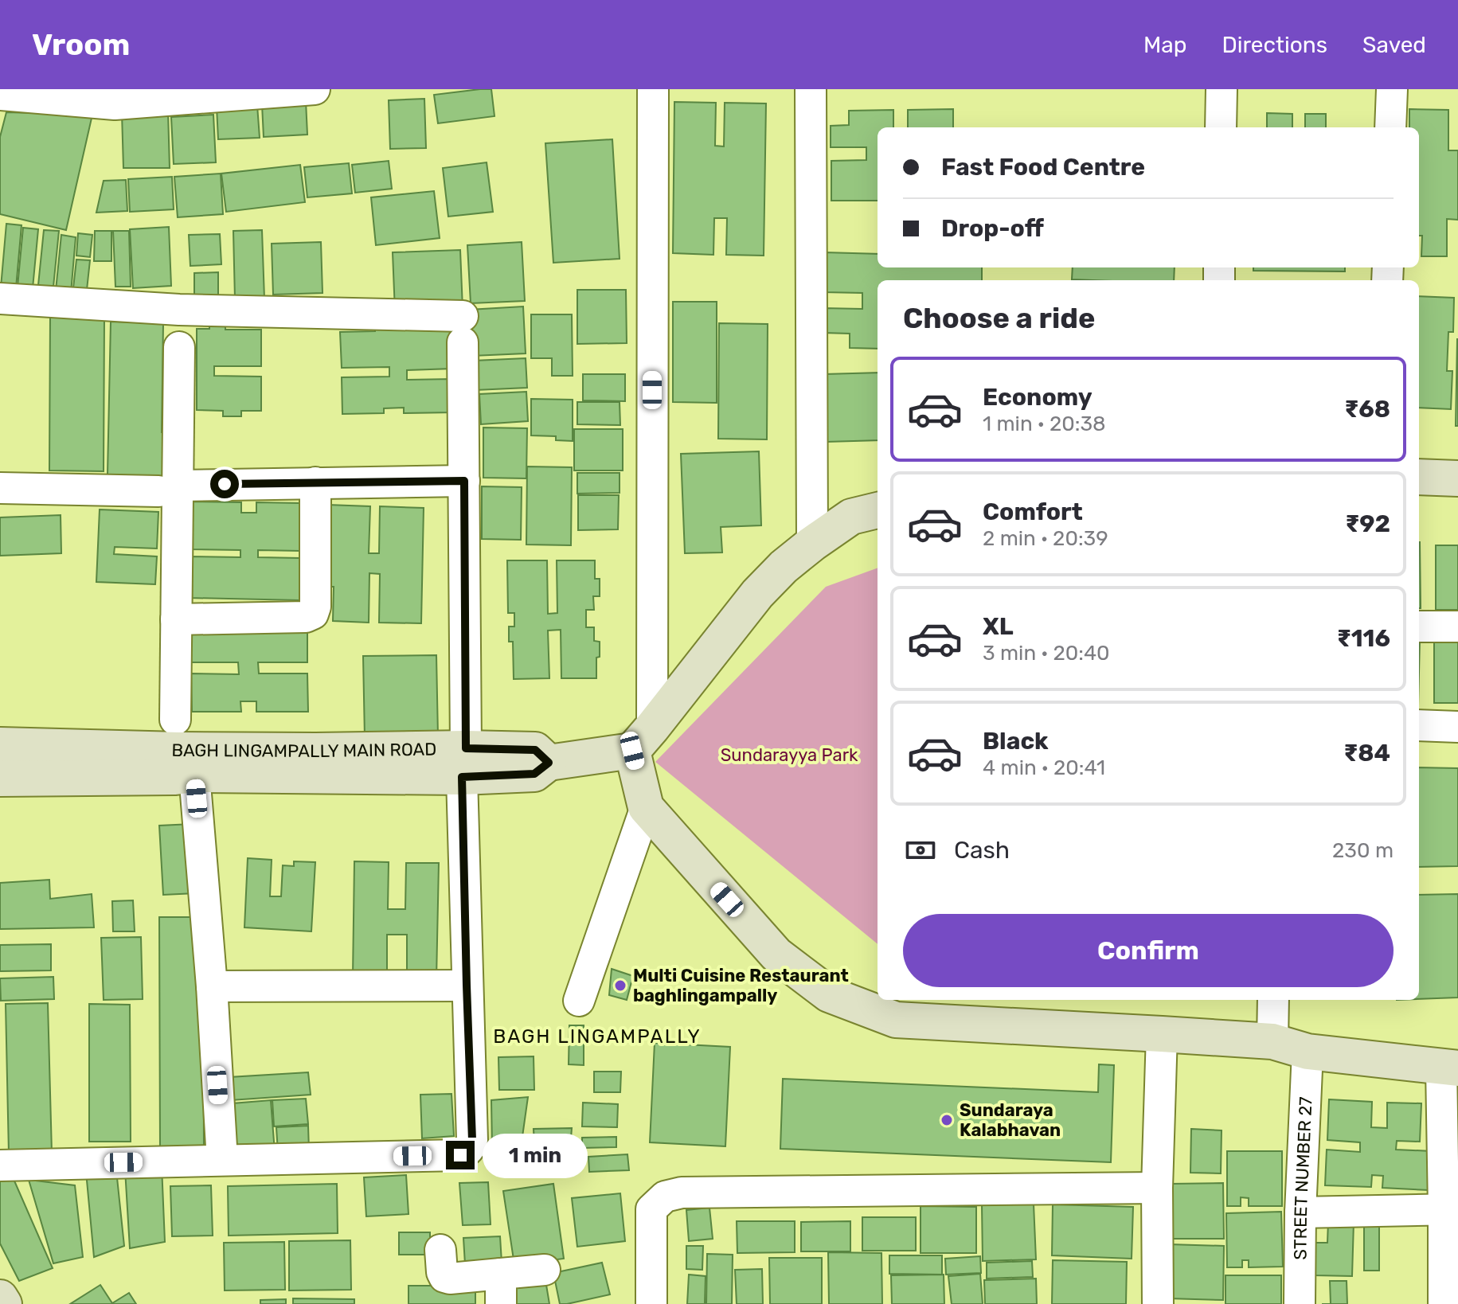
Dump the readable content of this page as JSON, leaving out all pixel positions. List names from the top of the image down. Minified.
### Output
{"streets":{"street":["BAGH LINGAMPALLY MAIN ROAD","STREET NUMBER 27"]},"districts":["BAGH LINGAMPALLY"],"parks":["Sundarayya Park"],"places":["Multi Cuisine Restaurant baghlingampally","Sundaraya Kalabhavan"],"page":{"header":"Vroom","nav":["Map","Directions","Saved"],"banner":["Fast Food Centre","Drop-off"],"heading":"Choose a ride","list":[{"name":"Economy","note":"1 min · 20:38","value":"₹68"},{"name":"Comfort","note":"2 min · 20:39","value":"₹92"},{"name":"XL","note":"3 min · 20:40","value":"₹116"},{"name":"Black","note":"4 min · 20:41","value":"₹84"}],"pay":["Cash","230 m"],"buttons":"Confirm","bubble":"1 min"}}
